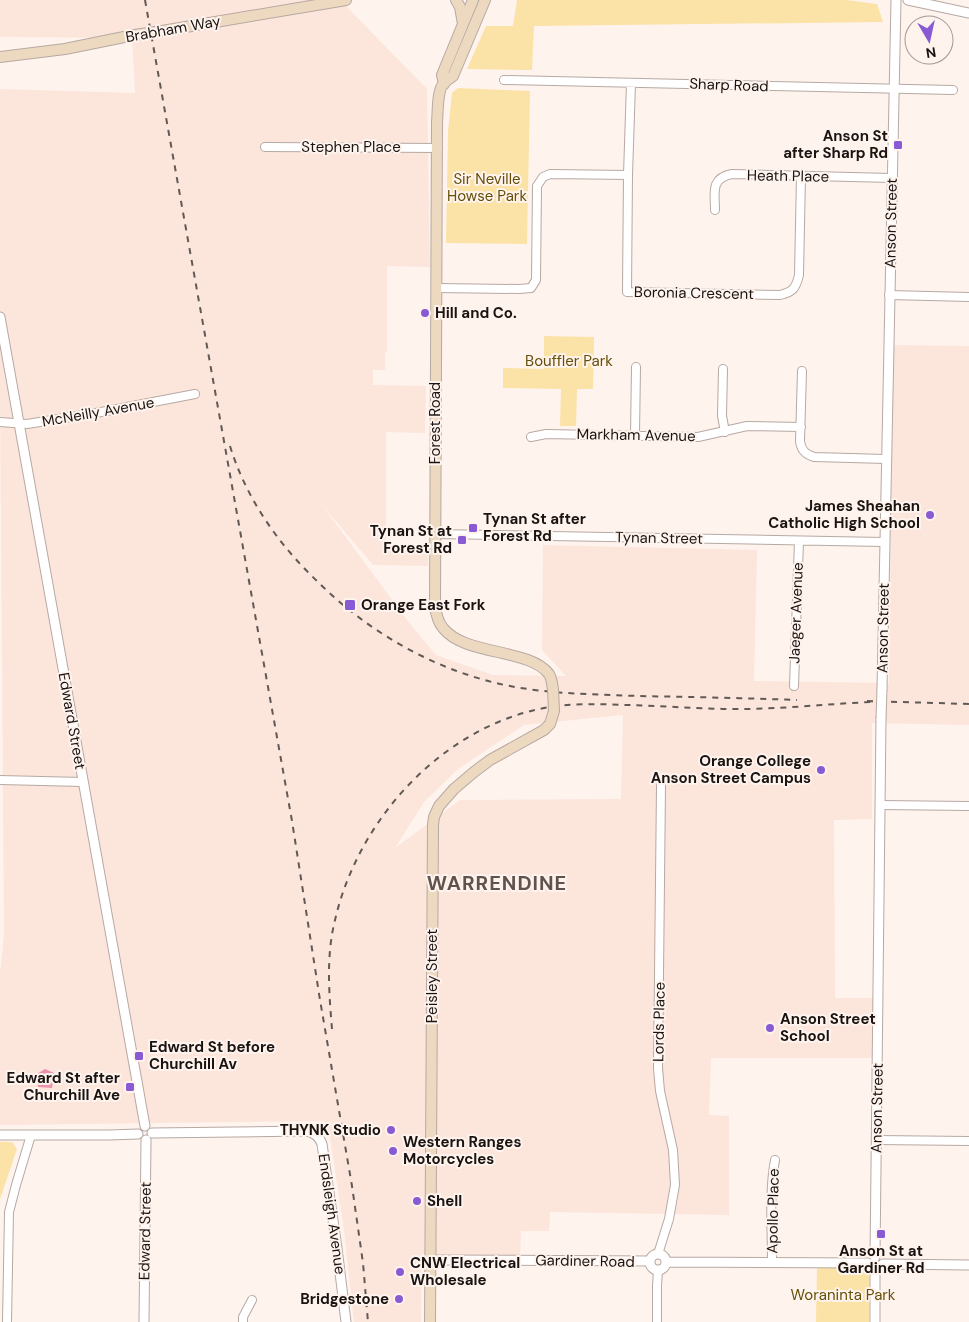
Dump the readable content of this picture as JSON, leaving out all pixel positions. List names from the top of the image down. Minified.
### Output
{"streets":{"main road":["Brabham Way","Forest Road","Peisley Street"],"street":["Sharp Road","Stephen Place","Heath Place","Anson Street","Boronia Crescent","McNeilly Avenue","Markham Avenue","Tynan Street","Jaeger Avenue","Edward Street","Lords Place","Apollo Place","Endsleigh Avenue","Gardiner Road"]},"crossings":[["Sharp Road","Anson Street"],["Sharp Road","Boronia Crescent"],["Stephen Place","Forest Road"],["Heath Place","Anson Street"],["Heath Place","Boronia Crescent"],["Anson Street","Tynan Street"],["McNeilly Avenue","Edward Street"],["Forest Road","Tynan Street"],["Forest Road","Peisley Street"],["Tynan Street","Jaeger Avenue"],["Edward Street","Endsleigh Avenue"],["Peisley Street","Gardiner Road"],["Lords Place","Gardiner Road"]],"districts":["WARRENDINE"],"parks":["Sir Neville Howse Park","Bouffler Park","Woraninta Park"],"places":{"transit":["Anson St after Sharp Rd","Tynan St after Forest Rd","Tynan St at Forest Rd","Orange East Fork","Edward St before Churchill Av","Edward St after Churchill Ave","Anson St at Gardiner Rd"],"other":["Hill and Co.","James Sheahan Catholic High School","Orange College Anson Street Campus","Anson Street School","THYNK Studio","Western Ranges Motorcycles","Shell","CNW Electrical Wholesale","Bridgestone"]},"north":"bottom"}
